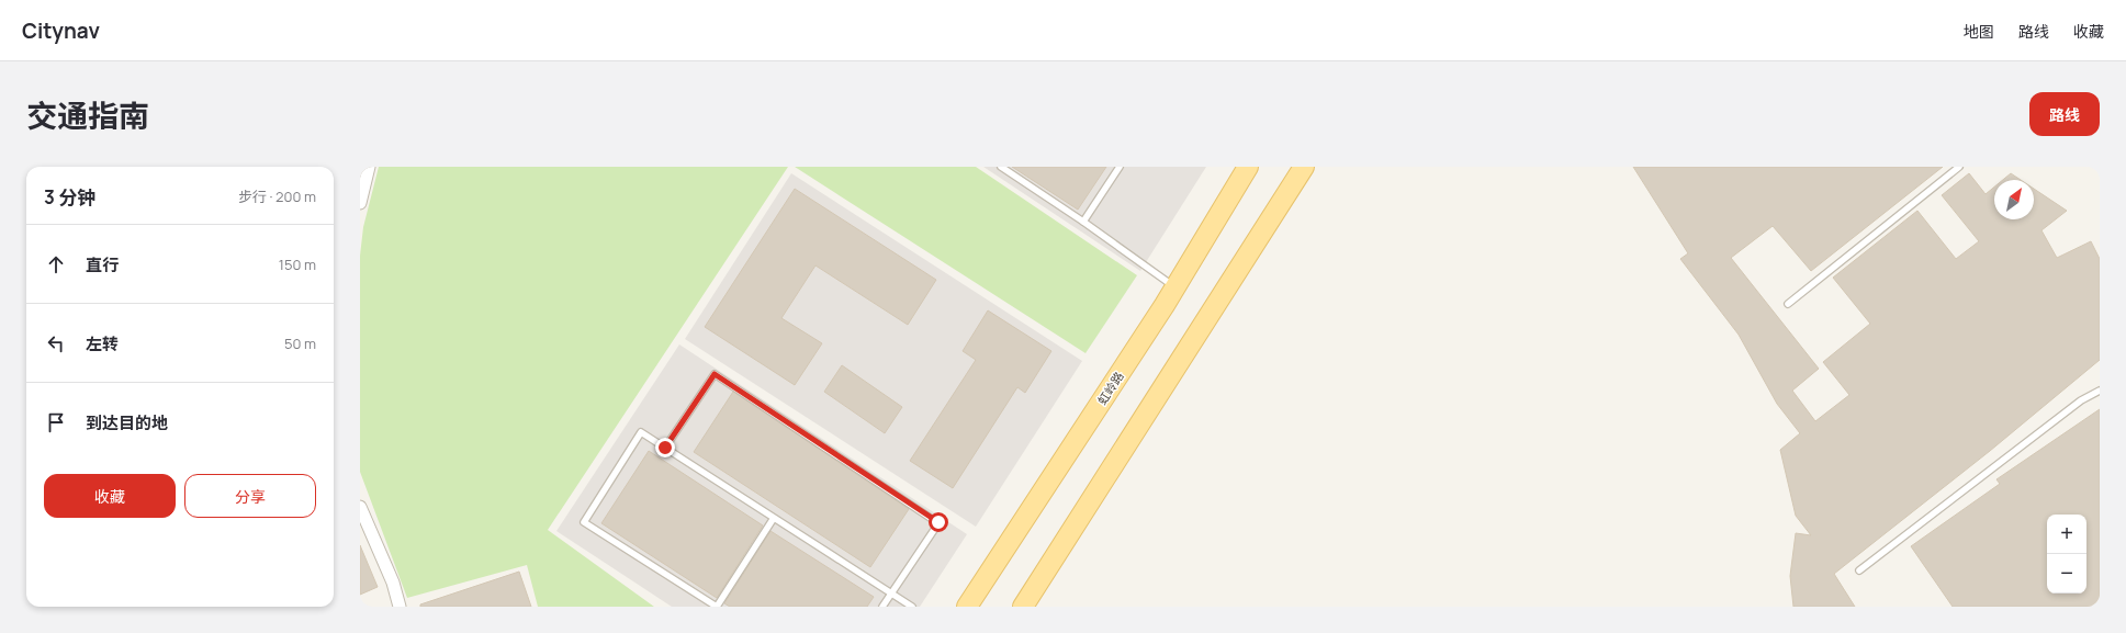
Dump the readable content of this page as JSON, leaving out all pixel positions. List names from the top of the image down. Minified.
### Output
{"streets":{"main road":["虹岭路"]},"north":"top right","page":{"header":"Citynav","nav":["地图","路线","收藏"],"title":"交通指南","buttons":["路线",["收藏","分享"]],"heading":["3 分钟","步行 · 200 m"],"list":[["直行","150 m"],["左转","50 m"],"到达目的地"],"map_buttons":["+","−"]}}
